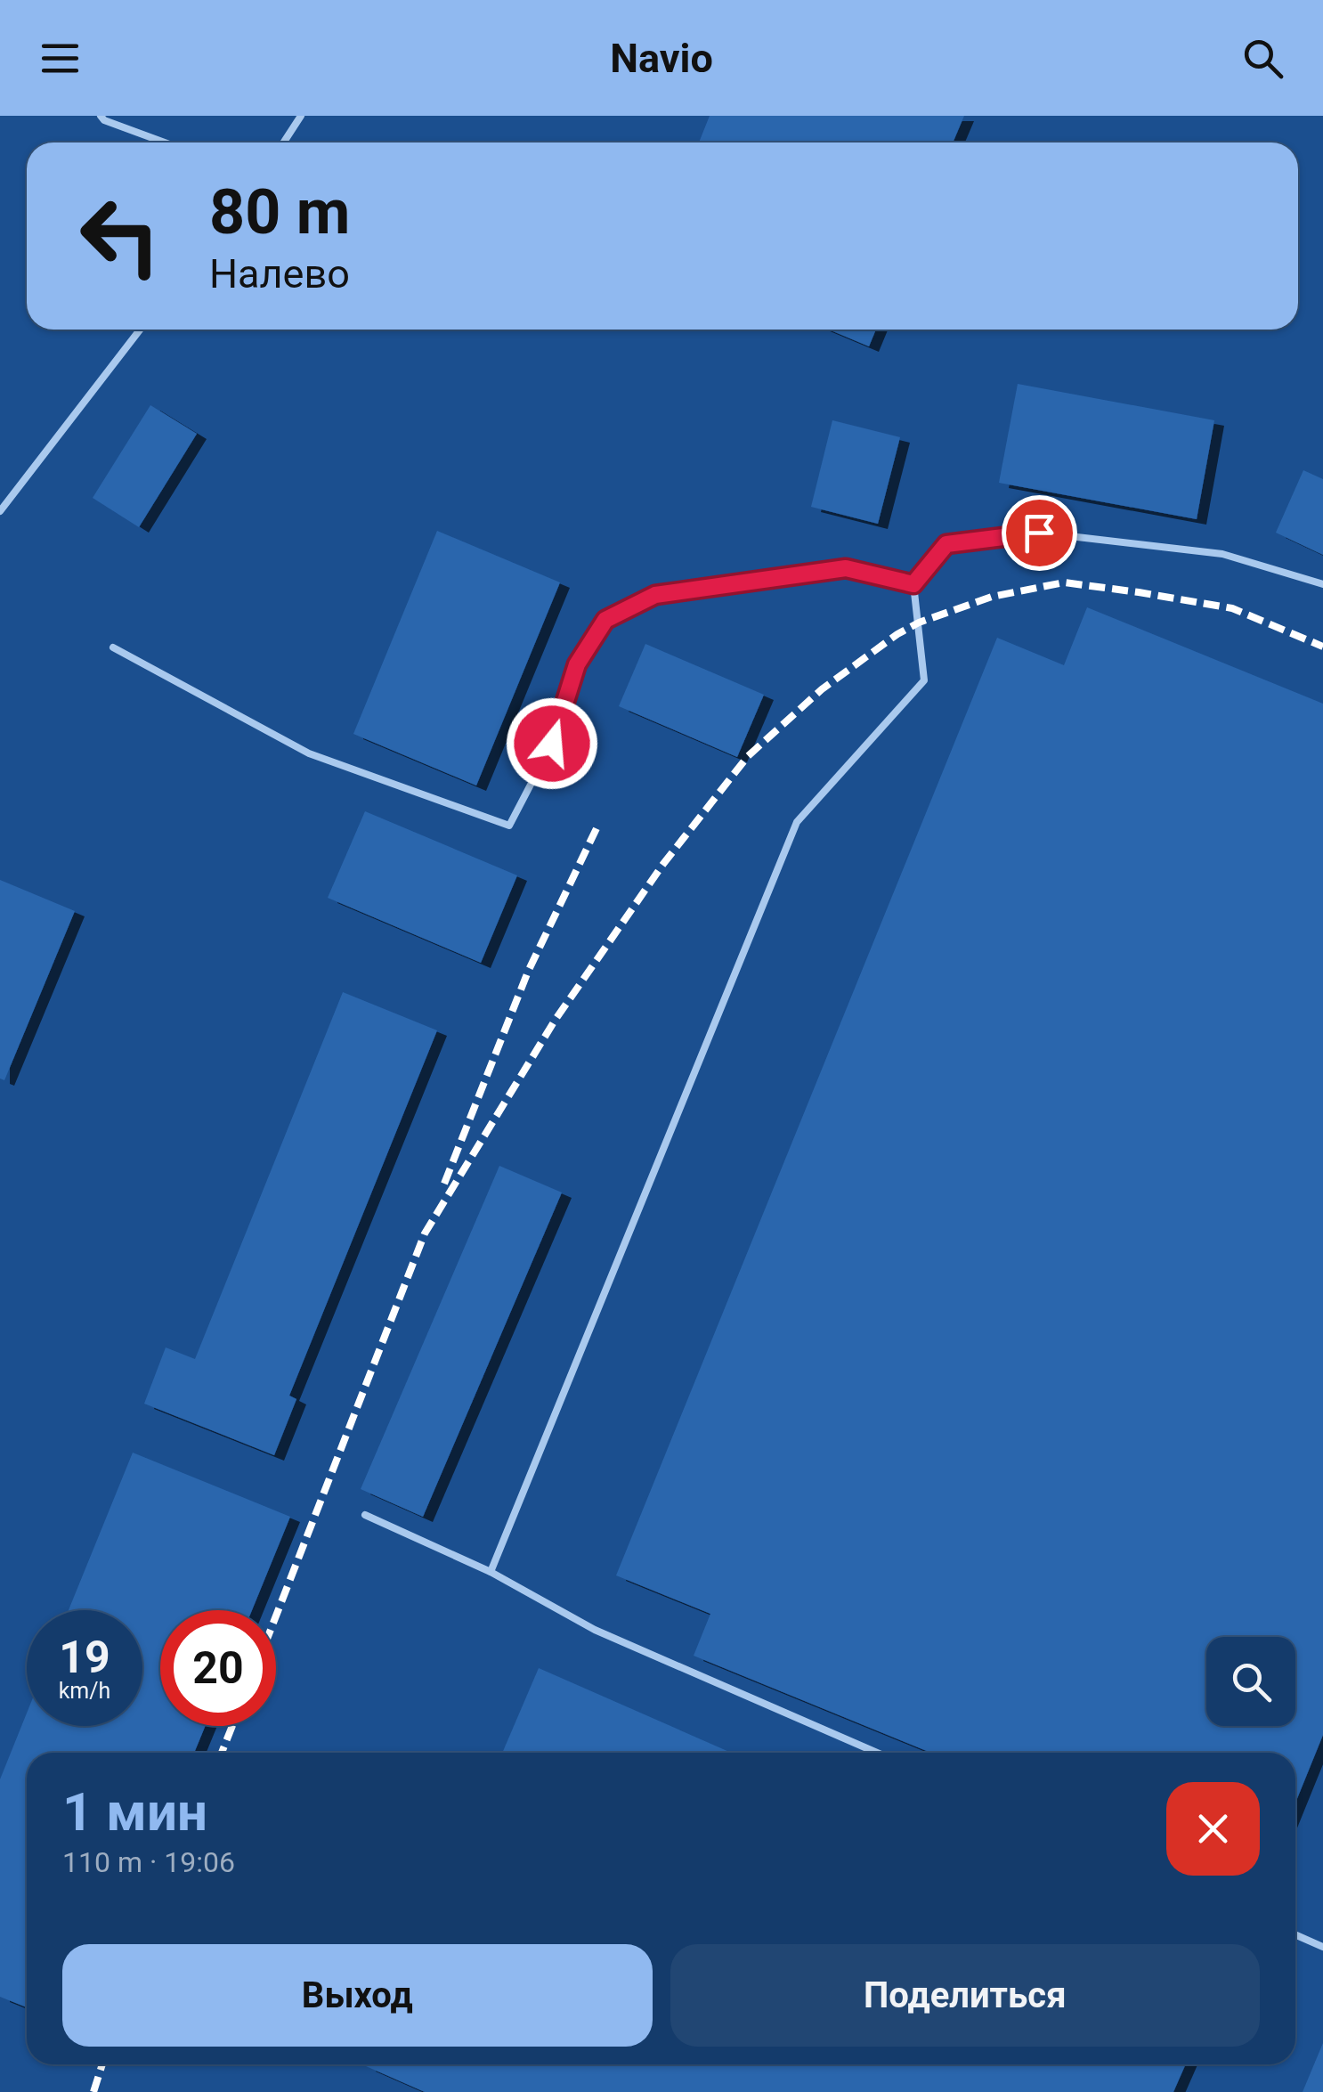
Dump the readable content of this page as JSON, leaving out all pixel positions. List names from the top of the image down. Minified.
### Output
{"page":{"header":"Navio","turn":["80 m","Налево"],"speed":"19 km/h","limit":"20","heading":["1 мин","110 m · 19:06"],"buttons":["Выход","Поделиться"]}}
